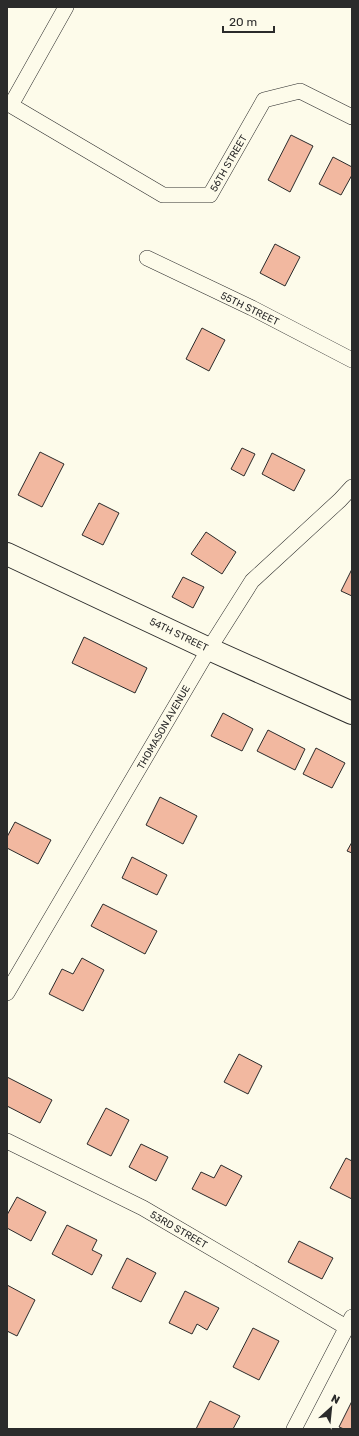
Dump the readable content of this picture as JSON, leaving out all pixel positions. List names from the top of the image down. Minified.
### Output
{"streets":{"main road":["54TH STREET"],"street":["56TH STREET","55TH STREET","THOMASON AVENUE","53RD STREET"]},"crossings":[["54TH STREET","THOMASON AVENUE"]],"scale_bar":"20 m","north":"top right"}
